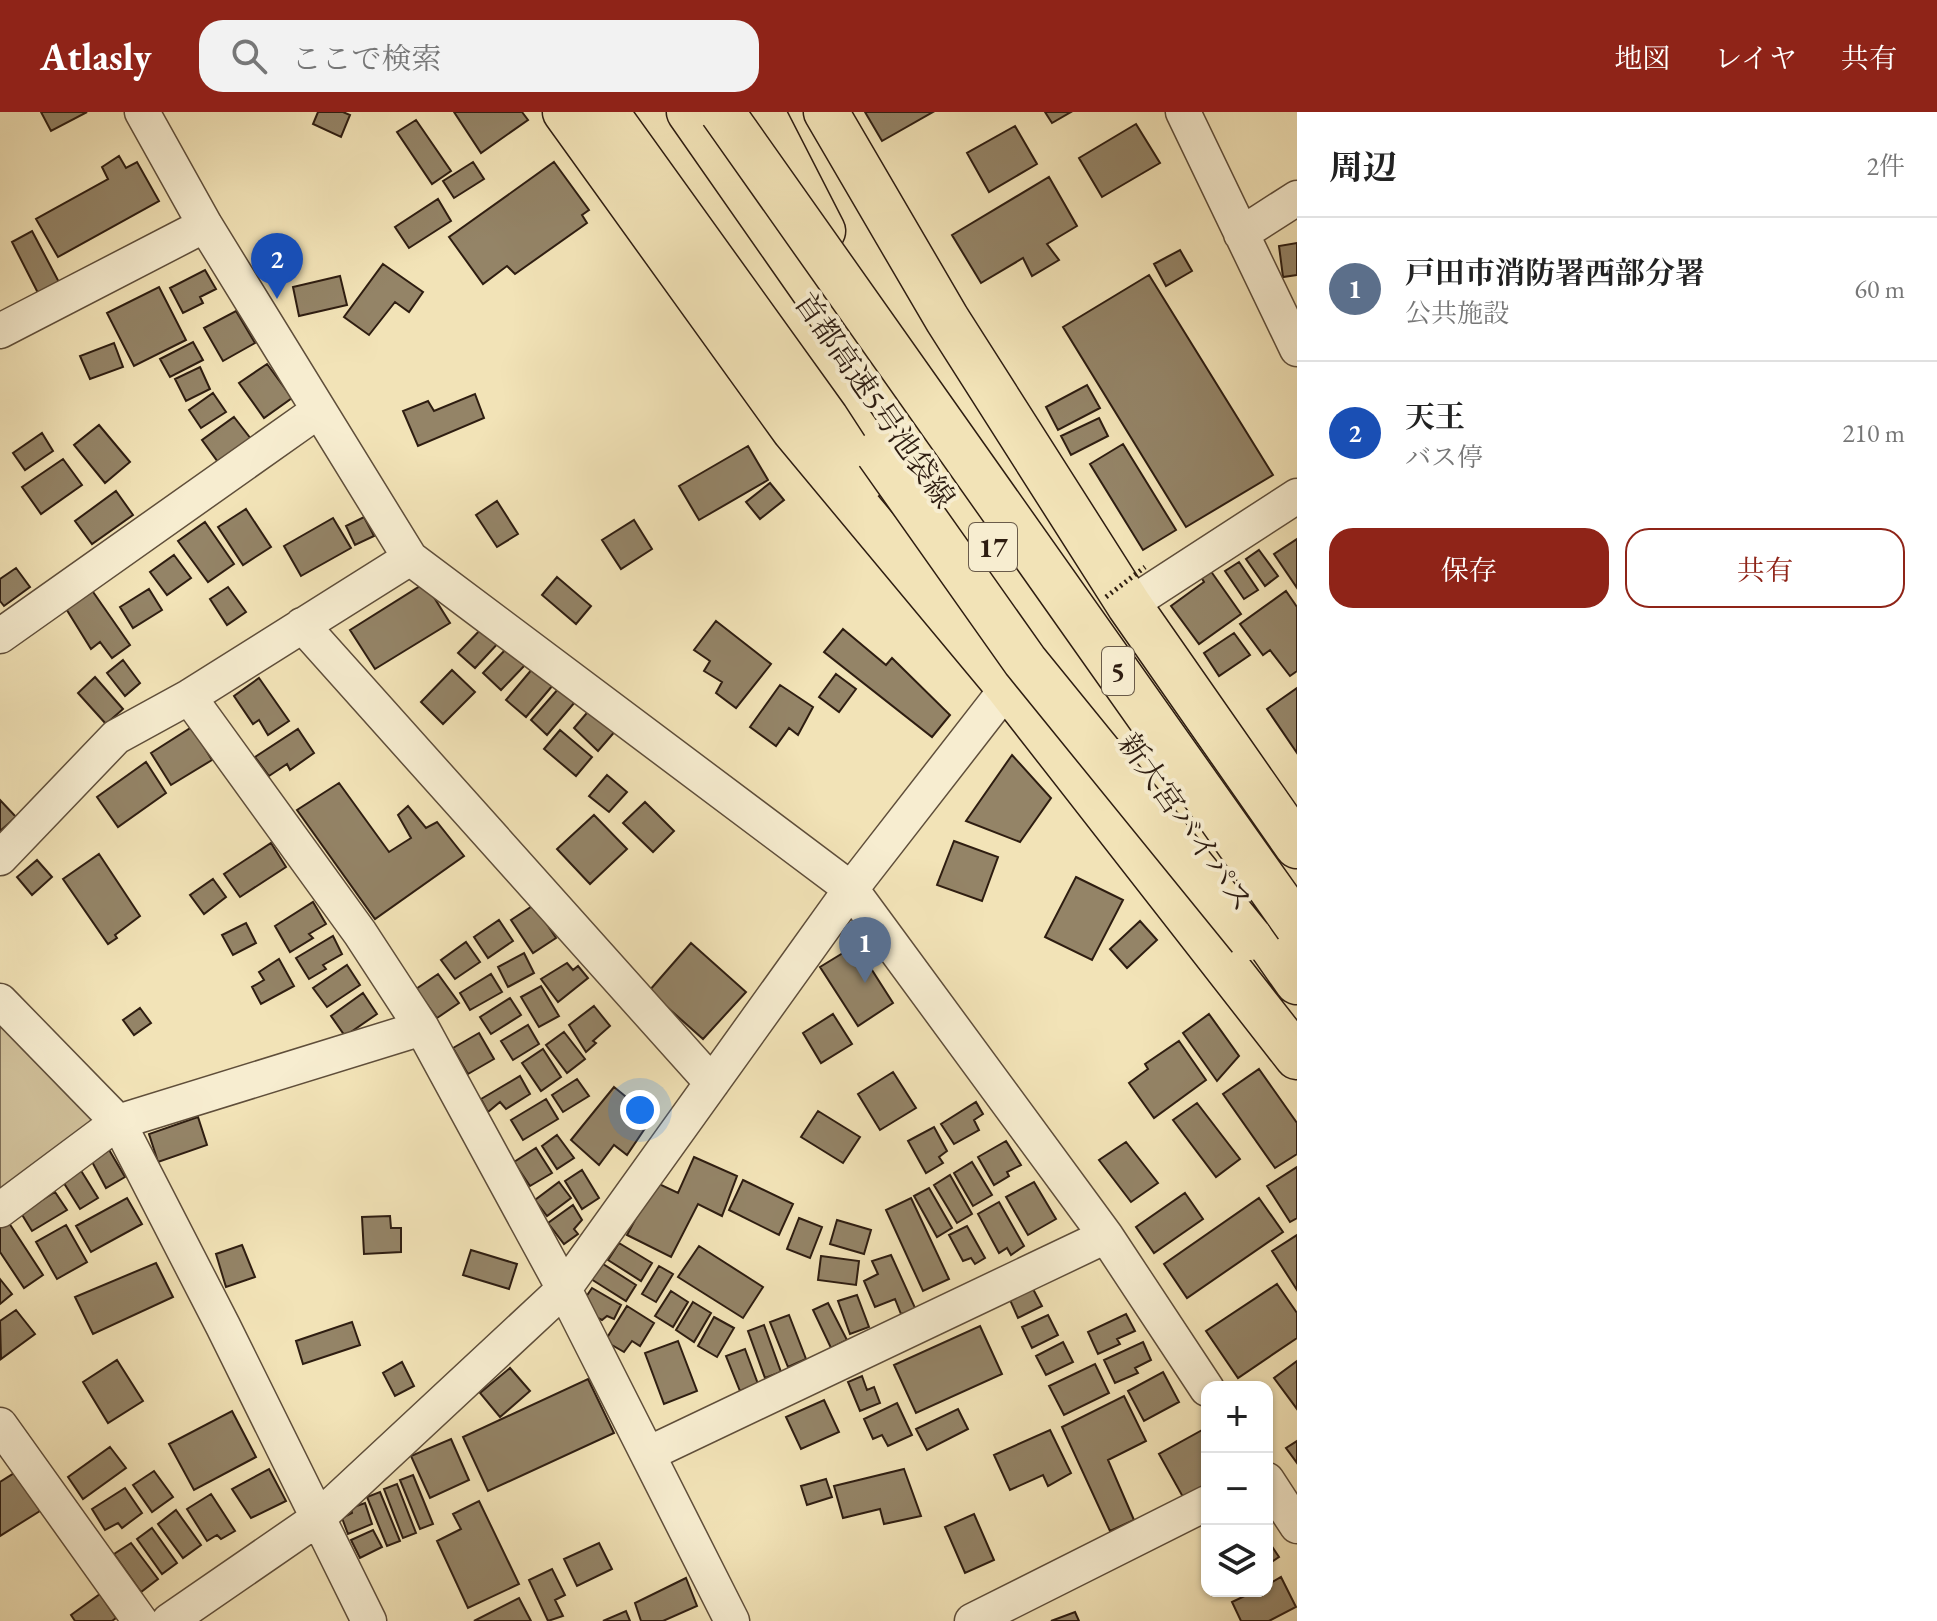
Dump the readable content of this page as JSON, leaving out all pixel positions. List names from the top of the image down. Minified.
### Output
{"streets":{"highway":["首都高速5号池袋線","17","5","新大宮バイパス"]},"page":{"header":"Atlasly","search":"ここで検索","nav":["地図","レイヤ","共有"],"heading":["周辺","2件"],"list":[{"mark":"1","name":"戸田市消防署西部分署","note":"公共施設","value":"60 m"},{"mark":"2","name":"天王","note":"バス停","value":"210 m"}],"pins":["2","1"],"buttons":["保存","共有"],"map_buttons":["+","−"]}}
